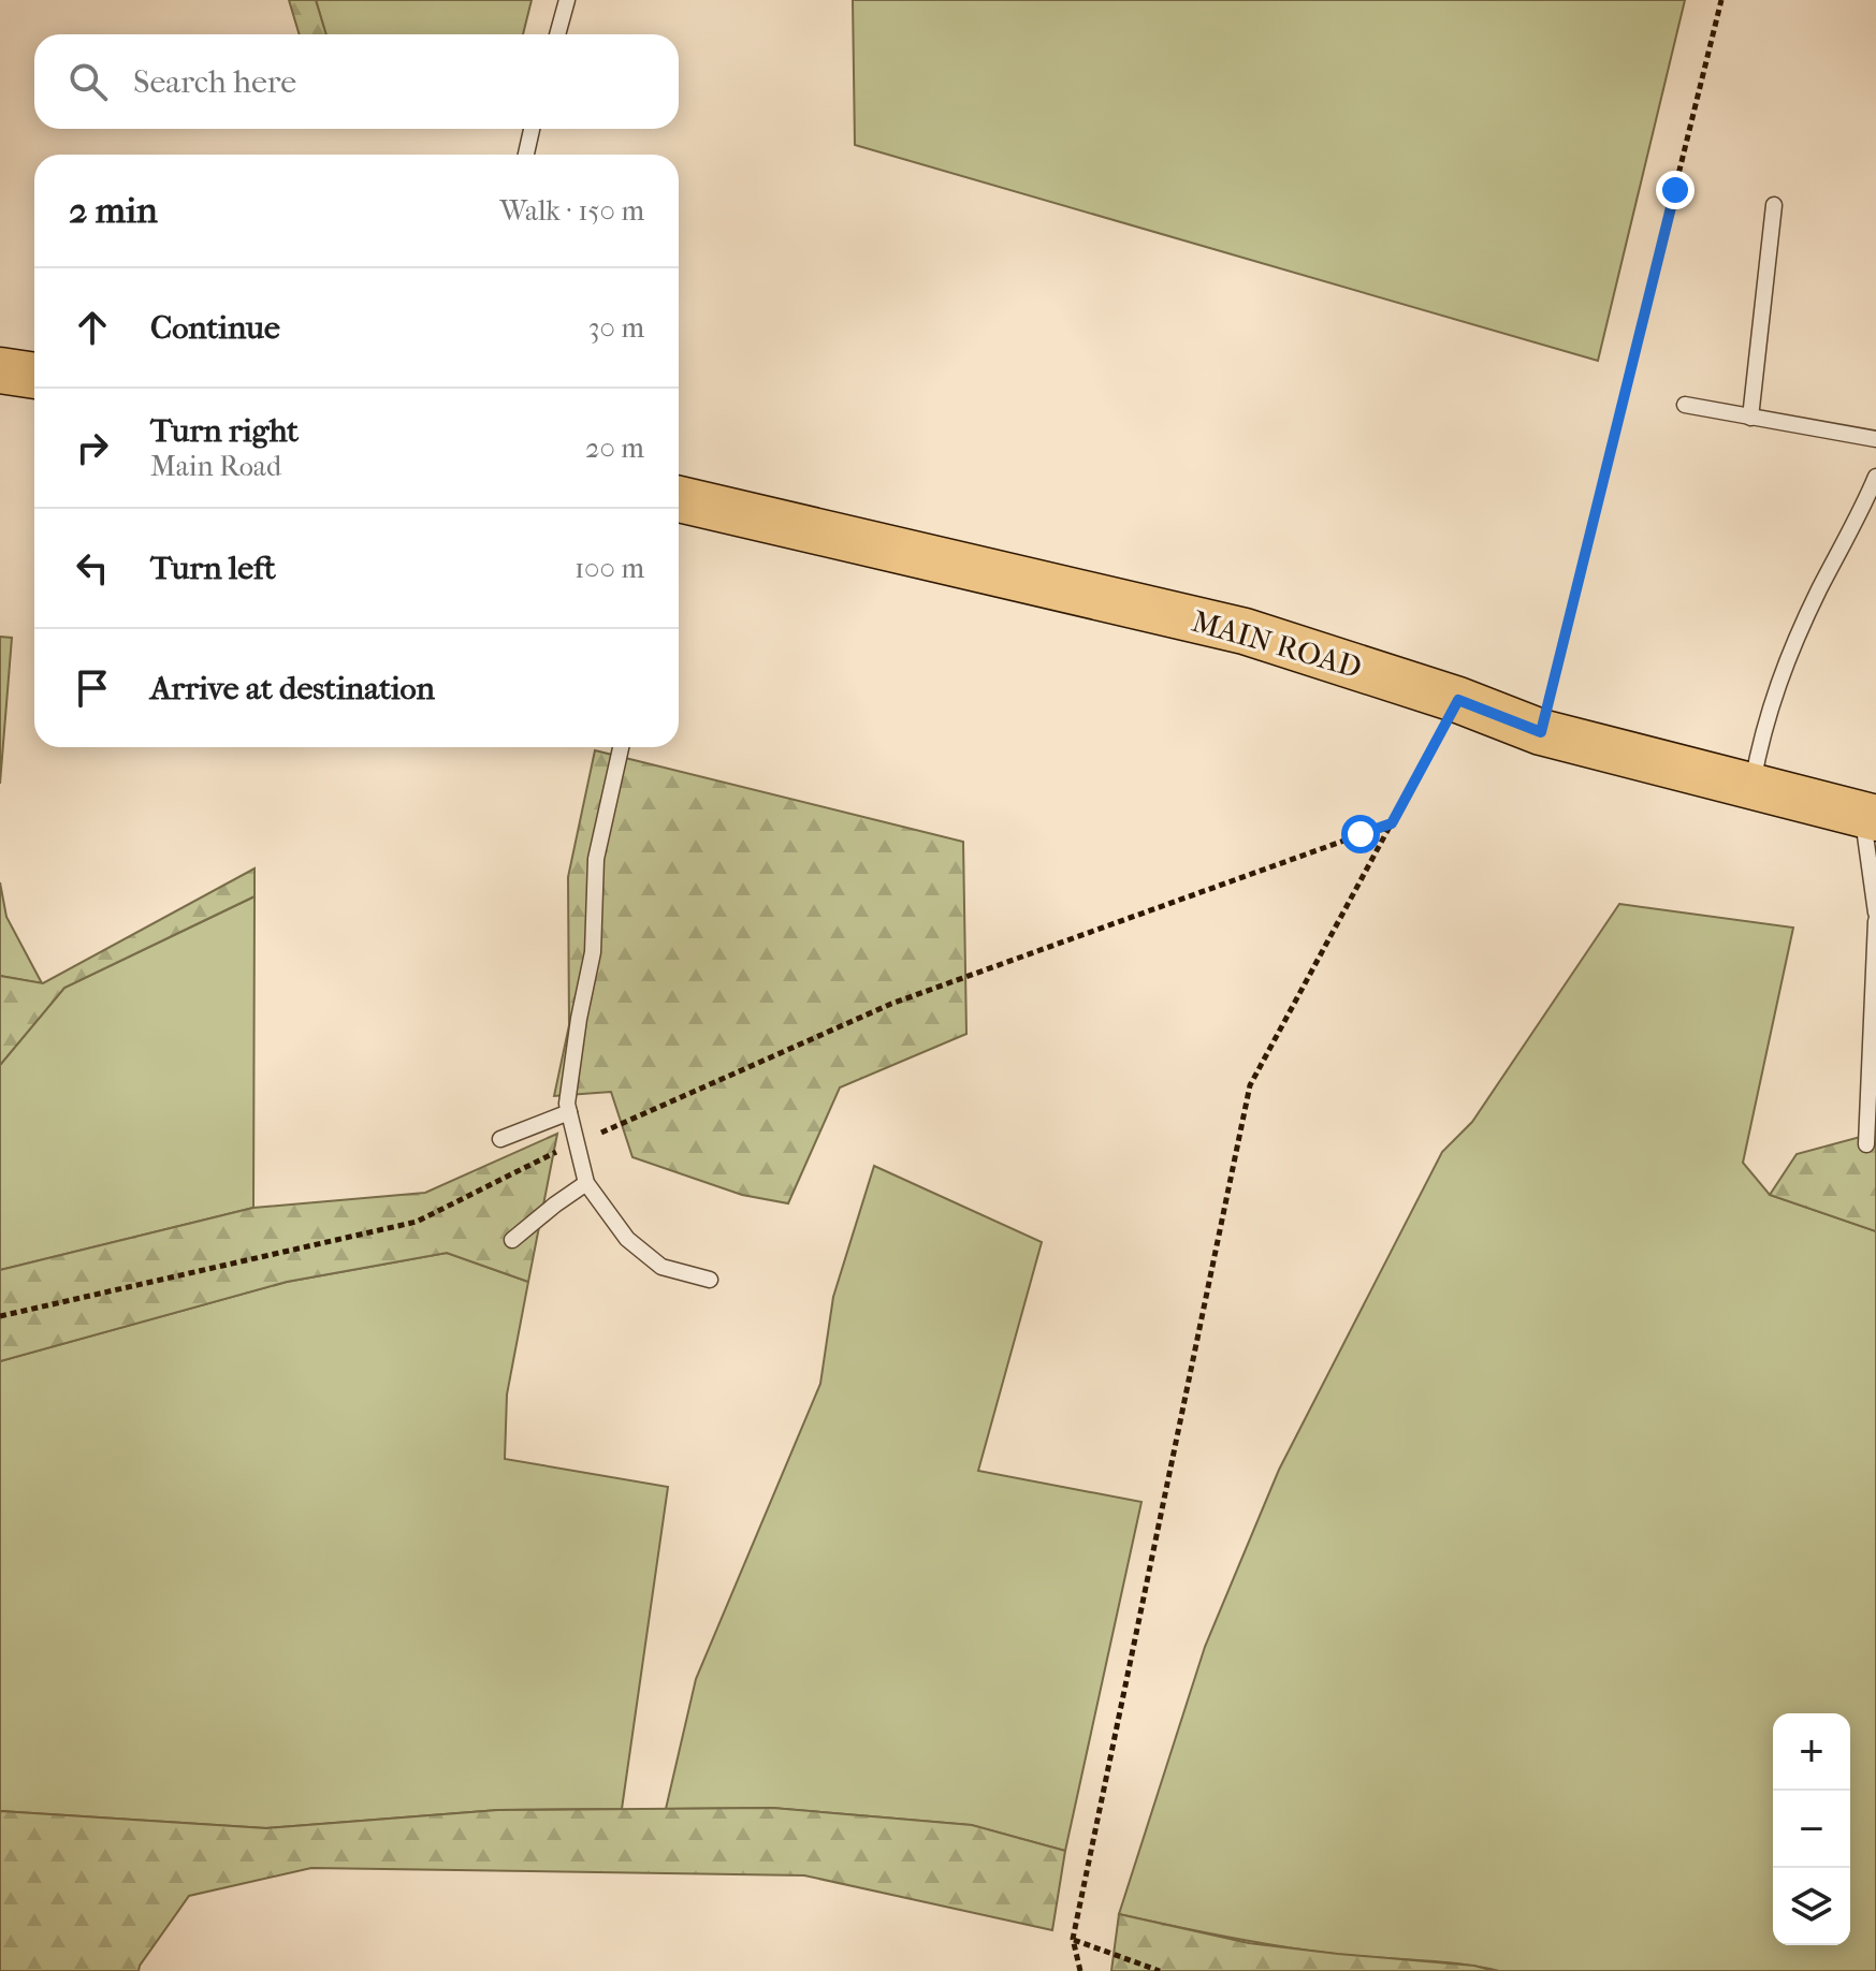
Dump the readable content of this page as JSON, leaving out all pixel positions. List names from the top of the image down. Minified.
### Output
{"streets":{"main road":["MAIN ROAD"]},"page":{"search":"Search here","heading":["2 min","Walk · 150 m"],"list":[["Continue","30 m"],["Turn right","Main Road","20 m"],["Turn left","100 m"],"Arrive at destination"],"map_buttons":["+","−"]}}
